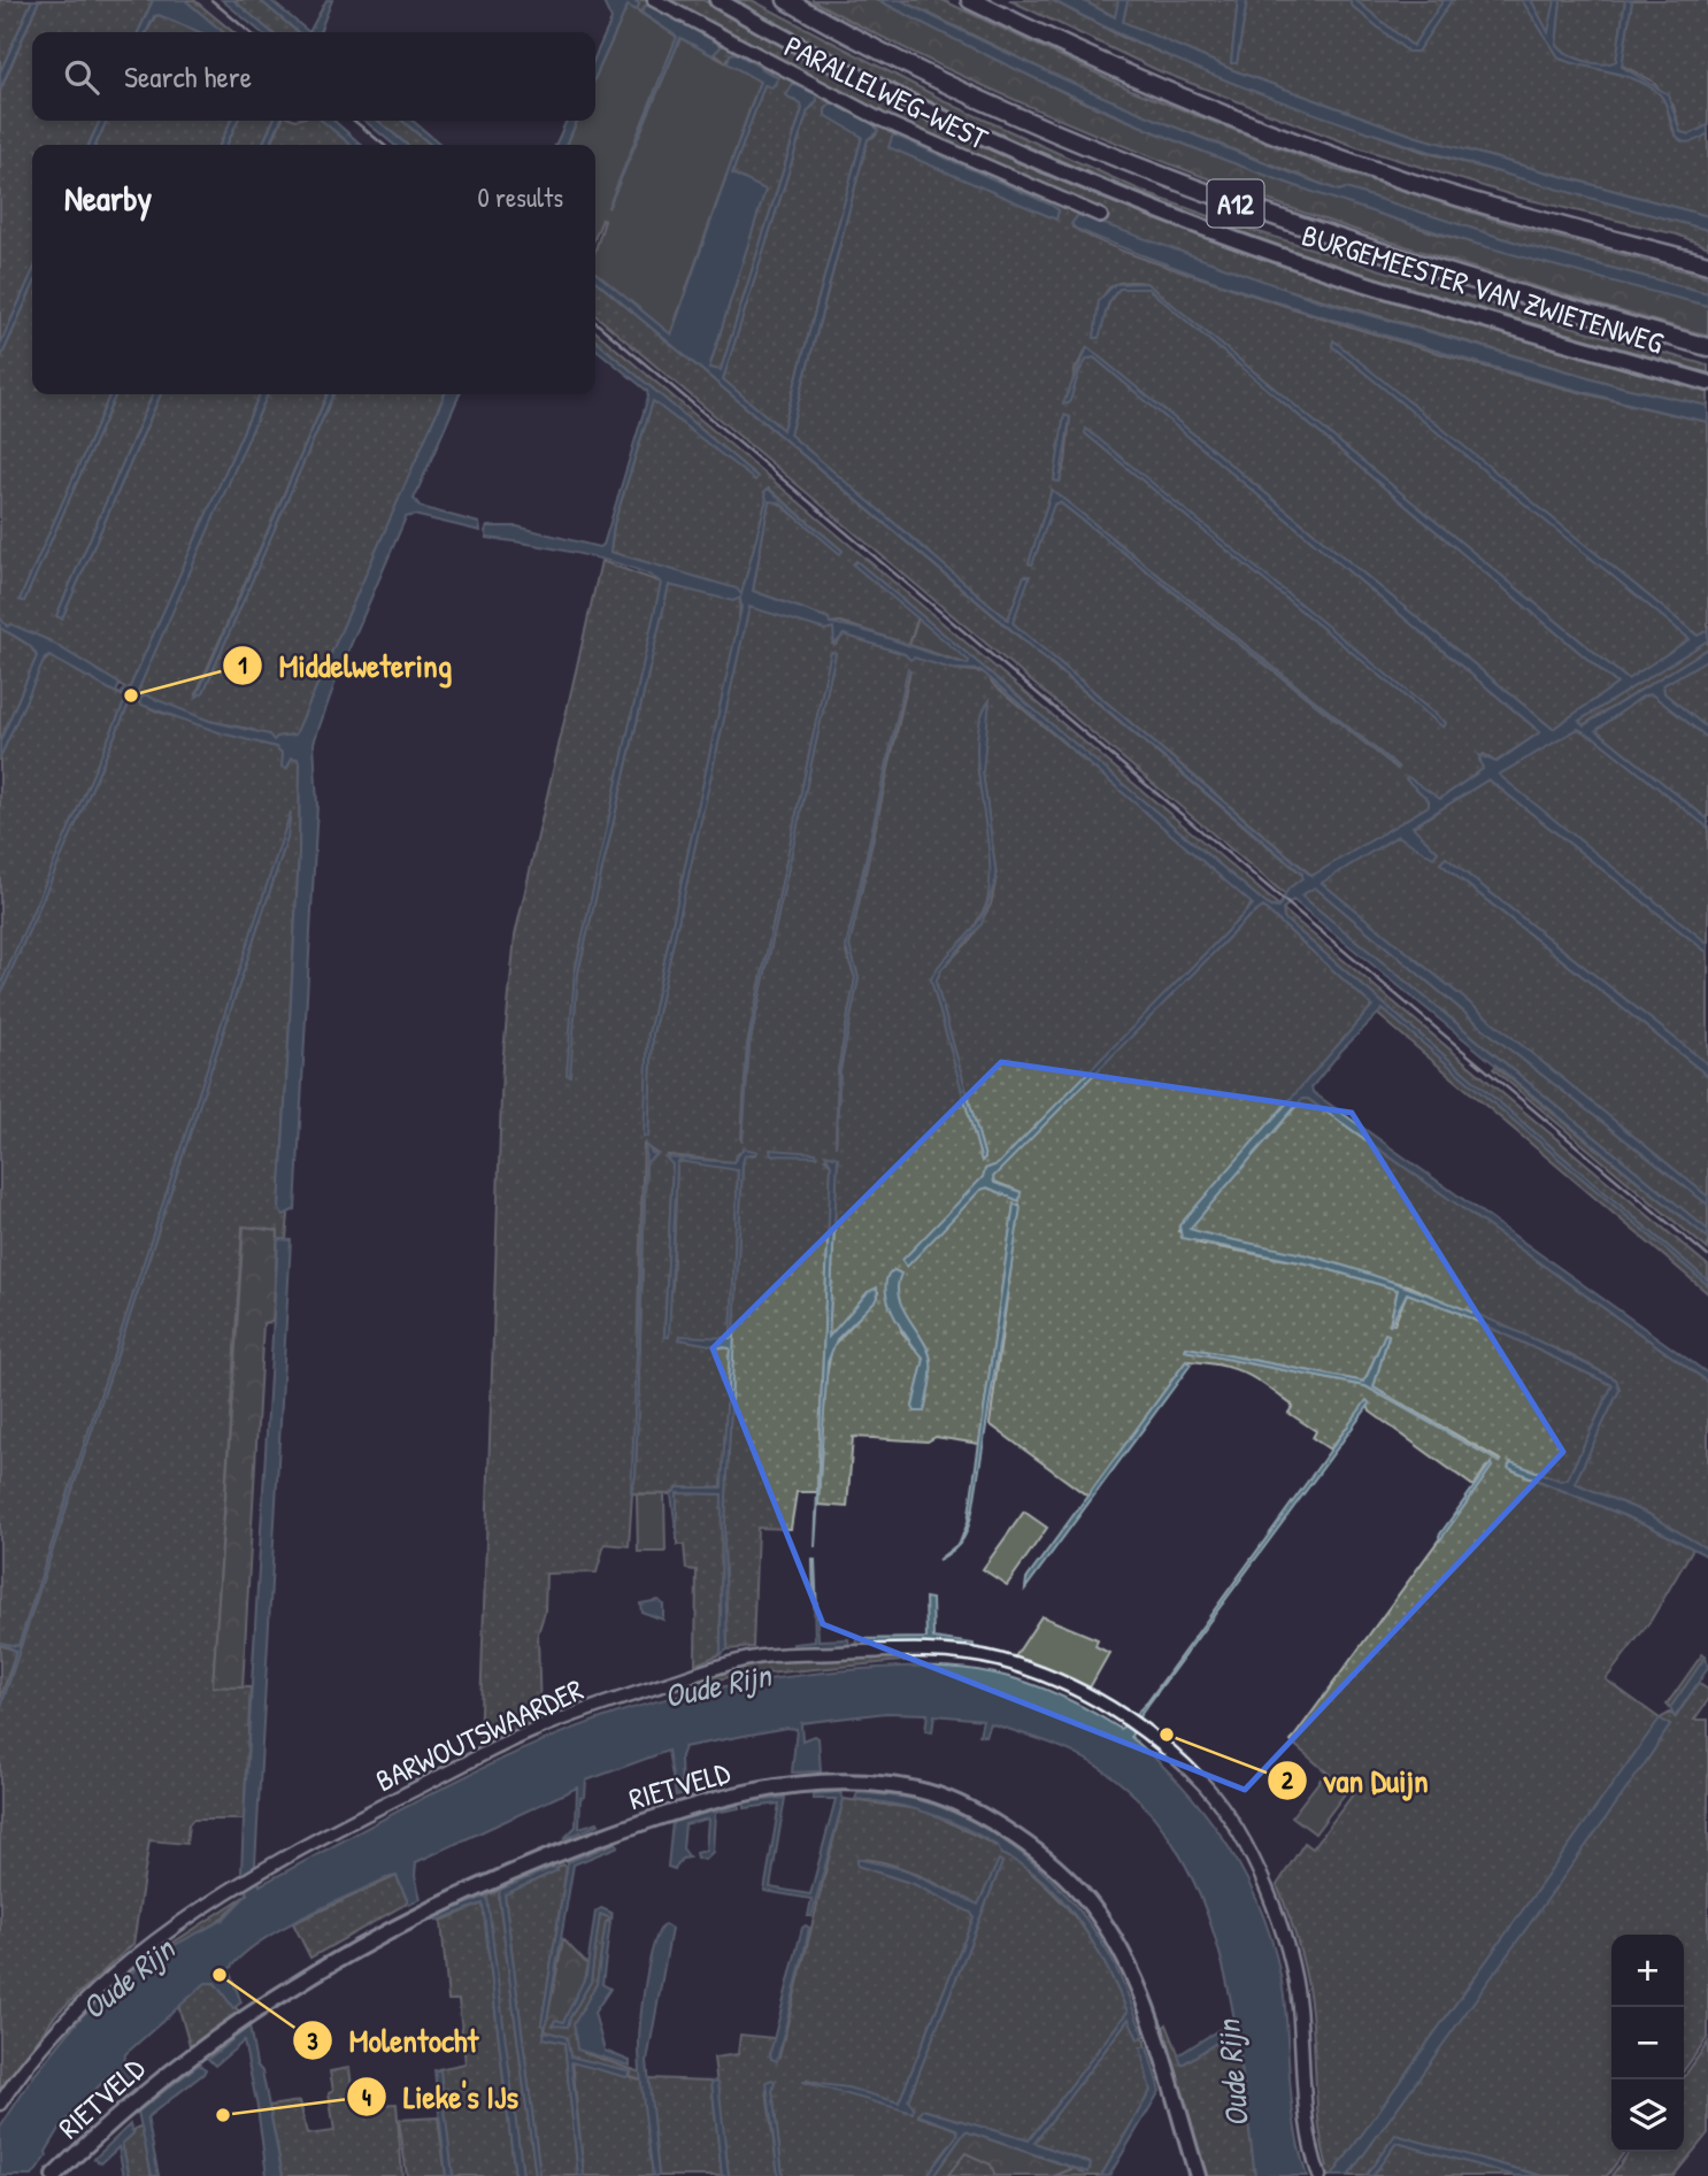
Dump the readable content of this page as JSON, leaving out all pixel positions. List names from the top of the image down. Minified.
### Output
{"streets":{"highway":["A12"],"main road":["BURGEMEESTER VAN ZWIETENWEG","RIETVELD"],"street":["PARALLELWEG-WEST","BARWOUTSWAARDER"]},"water":["Oude Rijn"],"places":["Middelwetering","van Duijn","Molentocht","Lieke's IJs"],"page":{"search":"Search here","heading":["Nearby","0 results"],"map_buttons":["+","−"]}}
